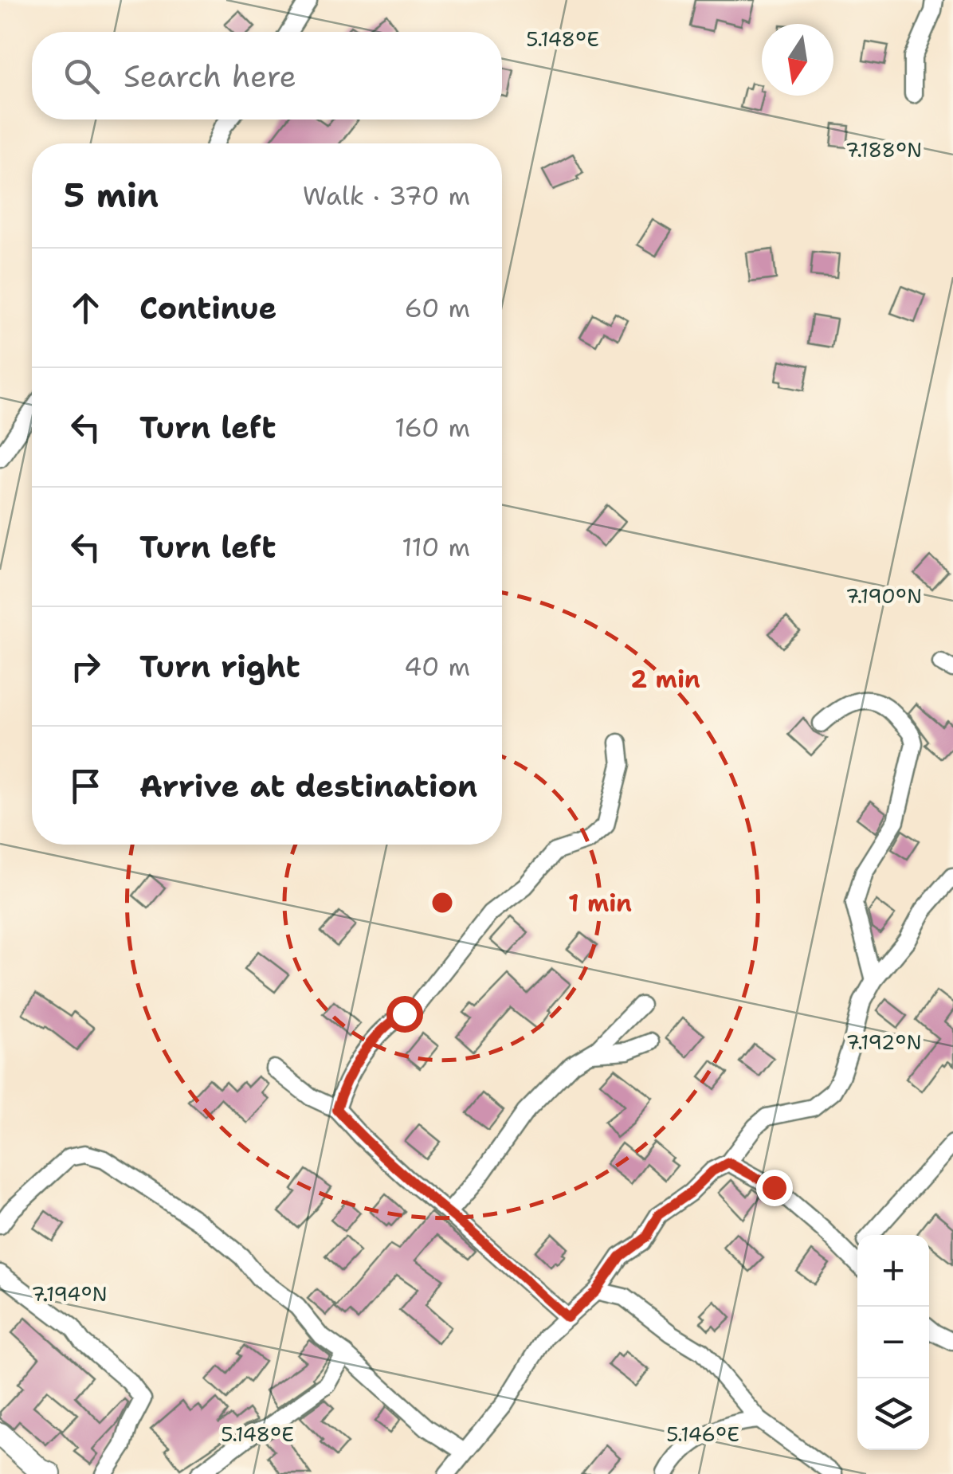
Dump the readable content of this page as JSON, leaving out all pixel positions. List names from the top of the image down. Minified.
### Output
{"north":"bottom","page":{"search":"Search here","heading":["5 min","Walk · 370 m"],"list":[["Continue","60 m"],["Turn left","160 m"],["Turn left","110 m"],["Turn right","40 m"],"Arrive at destination"],"map_buttons":["+","−"]},"coordinates":["5.148°E","7.188°N","7.190°N","7.192°N","7.194°N","5.146°E"],"rings":["2 min","1 min"]}
